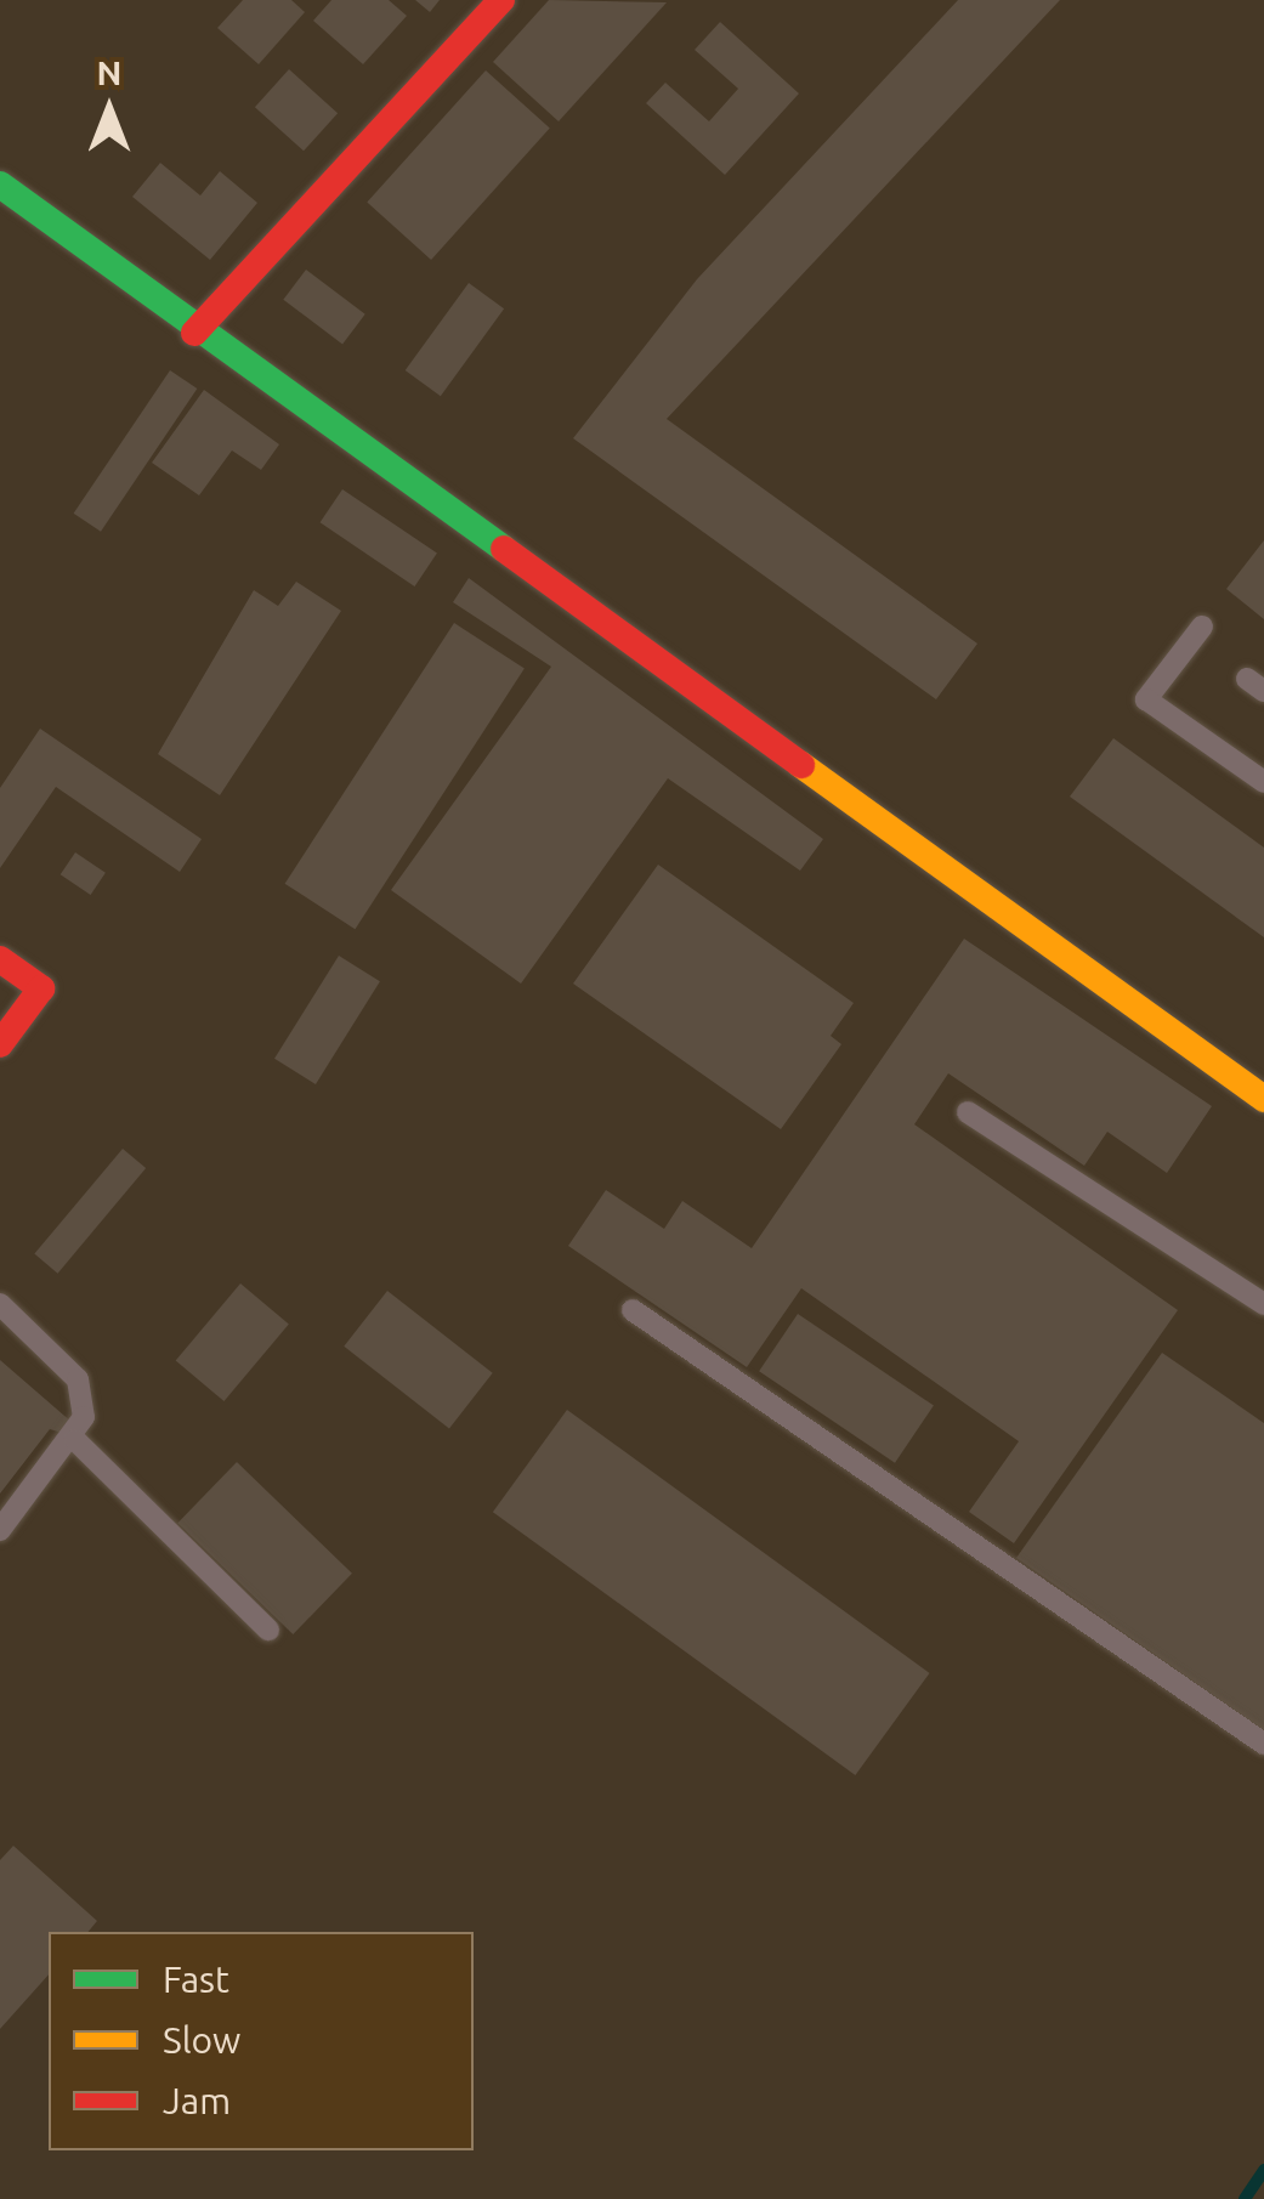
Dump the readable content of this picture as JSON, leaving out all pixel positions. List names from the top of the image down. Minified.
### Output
{"legend":["Fast","Slow","Jam"],"north":"top"}
